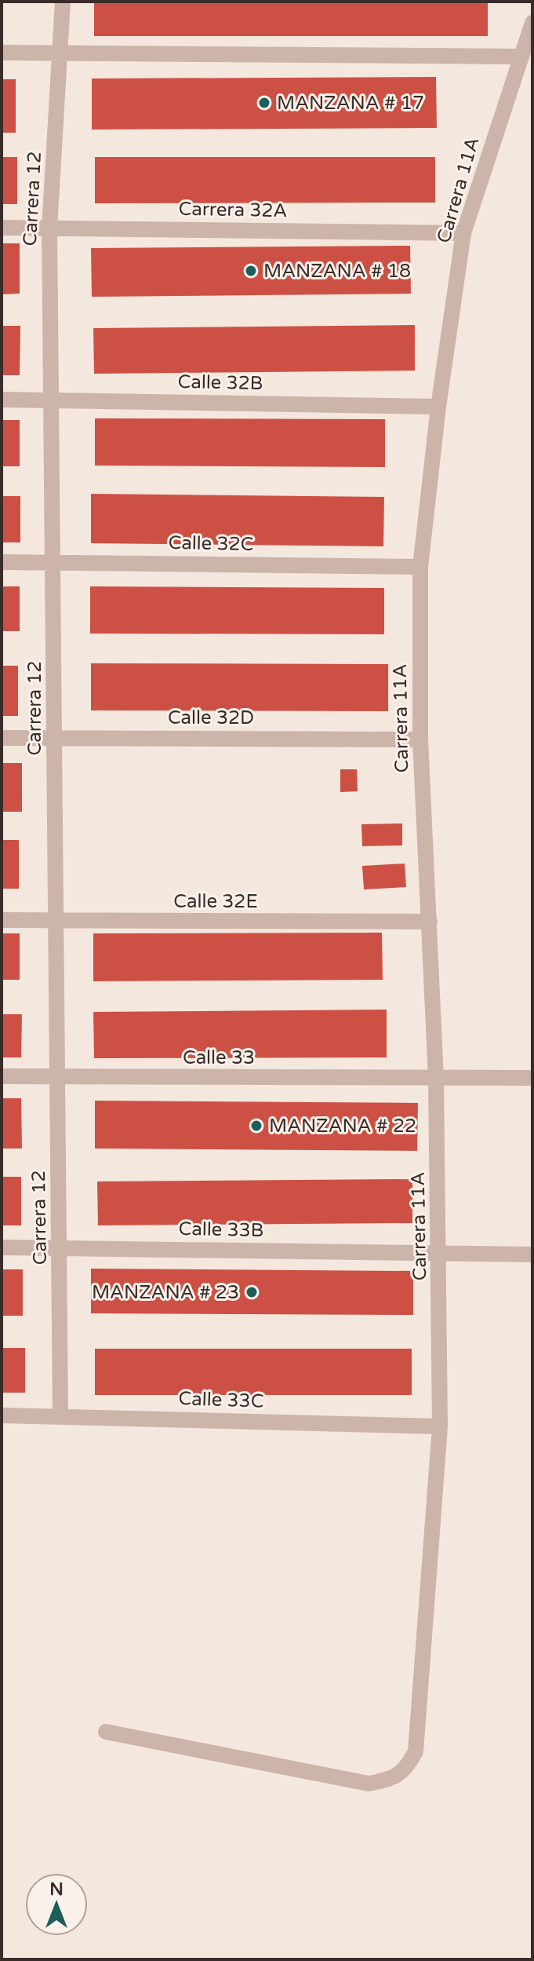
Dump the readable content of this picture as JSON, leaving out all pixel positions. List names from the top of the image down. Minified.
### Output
{"streets":{"street":["Carrera 11A","Carrera 12","Carrera 32A","Calle 32B","Calle 32C","Calle 32D","Calle 32E","Calle 33","Calle 33B","Calle 33C"]},"crossings":[["Carrera 11A","Carrera 32A"],["Carrera 11A","Calle 32B"],["Carrera 11A","Calle 32C"],["Carrera 11A","Calle 32D"],["Carrera 11A","Calle 32E"],["Carrera 11A","Calle 33"],["Carrera 11A","Calle 33B"],["Carrera 11A","Calle 33C"],["Carrera 12","Carrera 32A"],["Carrera 12","Calle 32B"],["Carrera 12","Calle 32C"],["Carrera 12","Calle 32D"],["Carrera 12","Calle 32E"],["Carrera 12","Calle 33"],["Carrera 12","Calle 33B"],["Carrera 12","Calle 33C"]],"places":["MANZANA # 17","MANZANA # 18","MANZANA # 22","MANZANA # 23"],"north":"top"}
